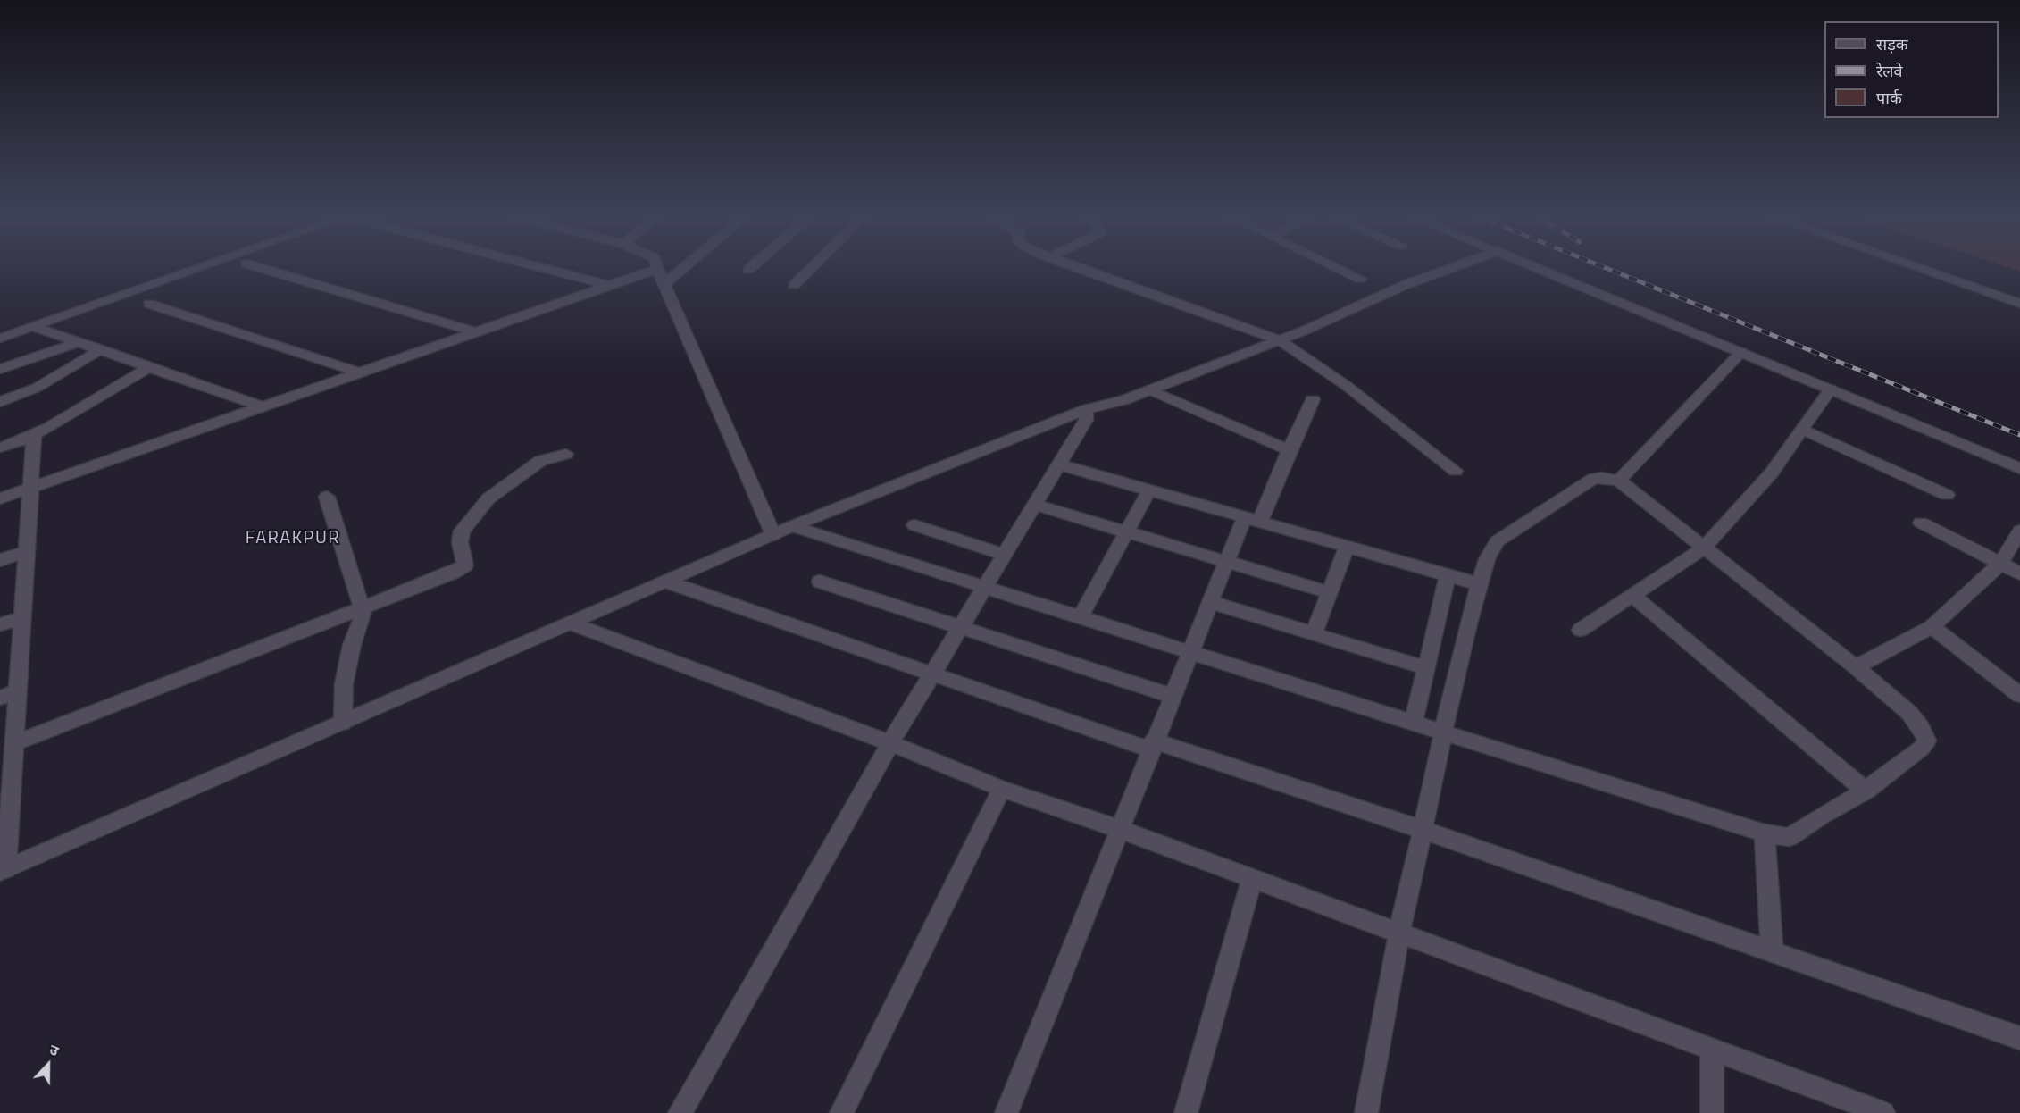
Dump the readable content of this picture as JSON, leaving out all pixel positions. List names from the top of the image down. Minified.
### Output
{"districts":["FARAKPUR"],"legend":["सड़क","रेलवे","पार्क"],"north":"top"}
